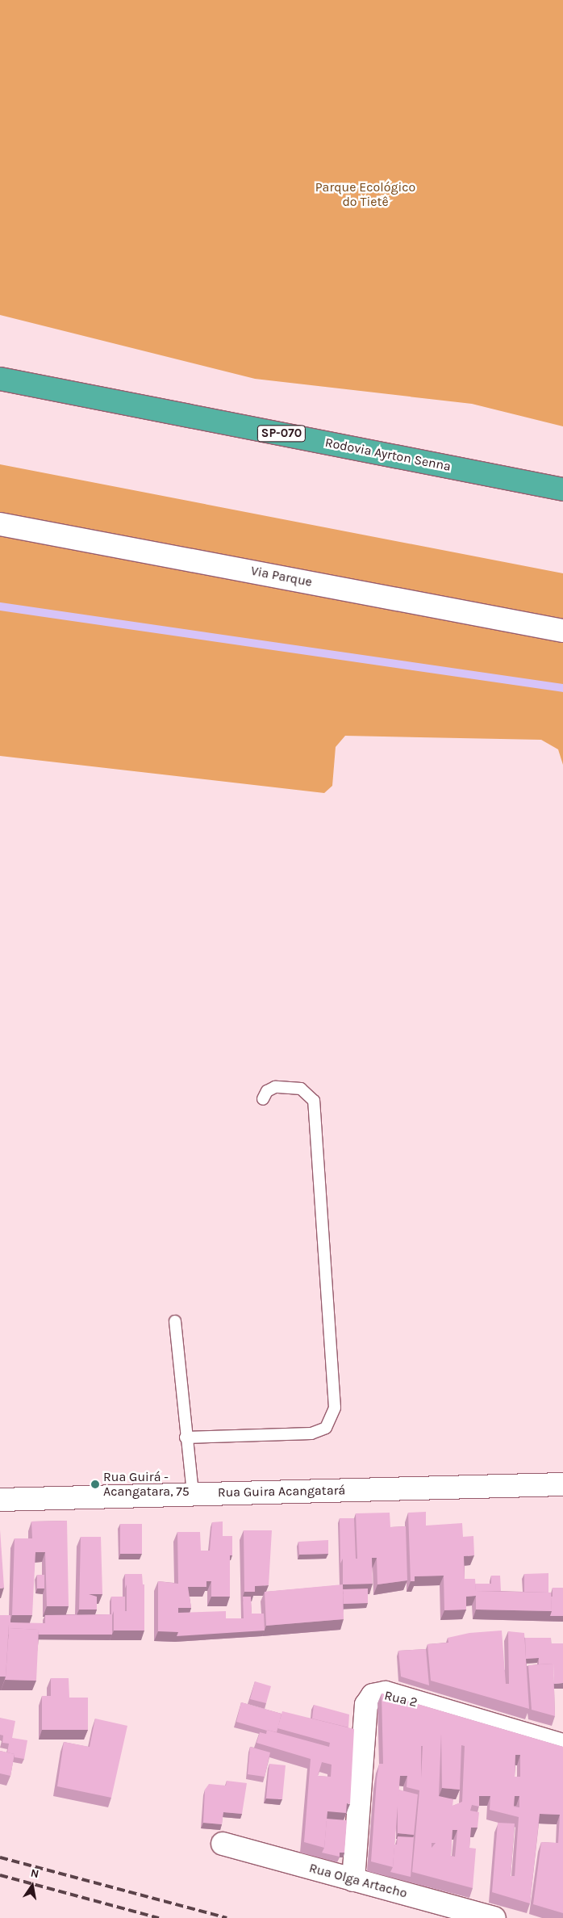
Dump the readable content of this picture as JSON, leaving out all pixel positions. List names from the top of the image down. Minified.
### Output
{"streets":{"highway":["SP-070","Rodovia Ayrton Senna"],"street":["Via Parque","Rua Guira Acangatará","Rua 2","Rua Olga Artacho"]},"crossings":[["Rua 2","Rua Olga Artacho"]],"parks":["Parque Ecológico do Tietê"],"places":["Rua Guirá - Acangatara, 75"],"north":"top"}
